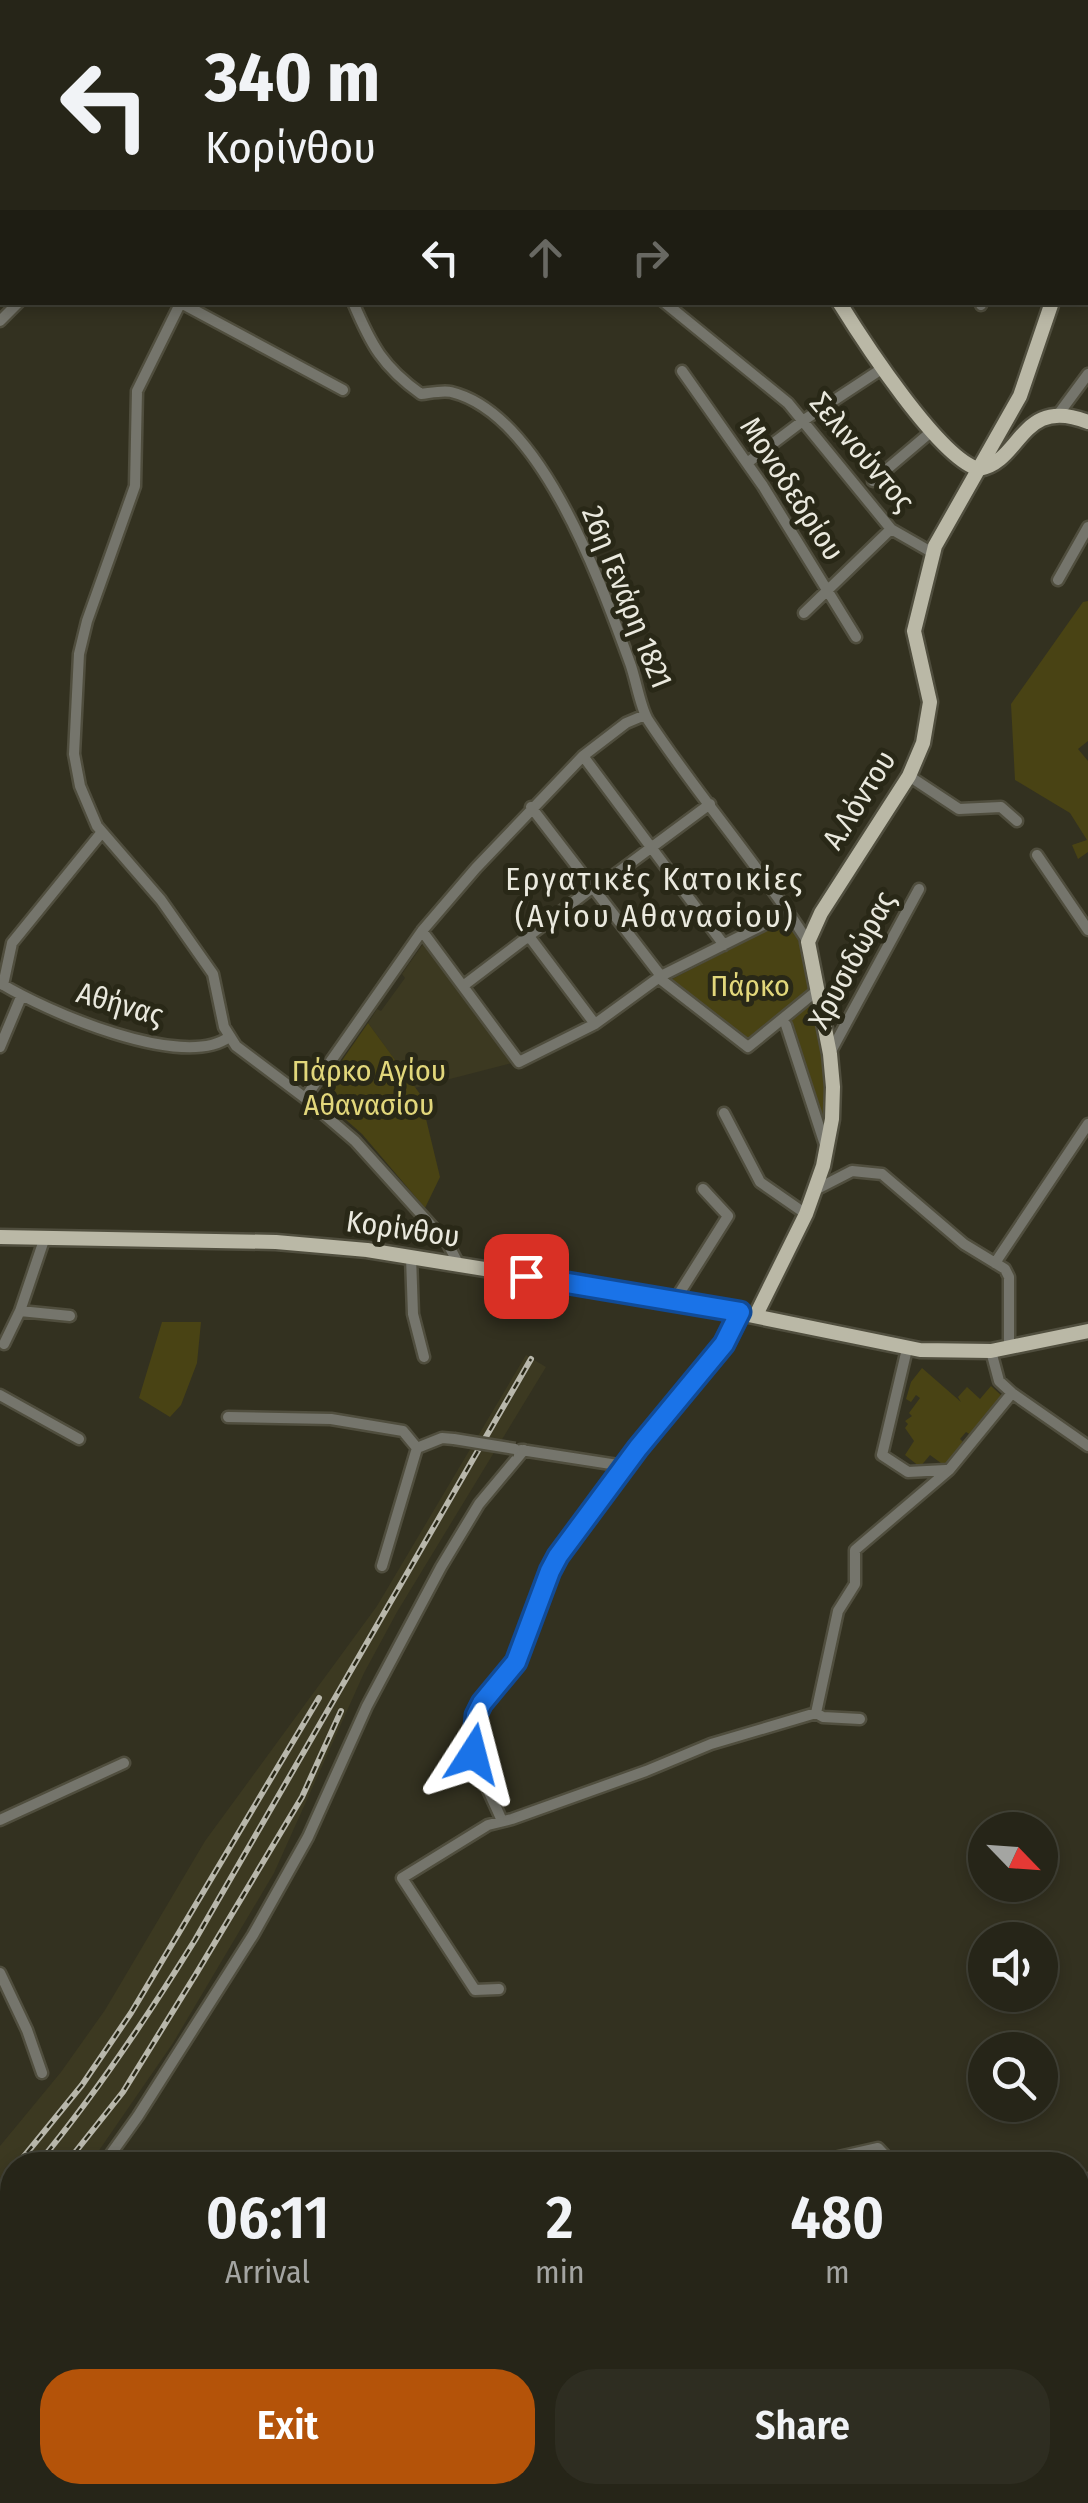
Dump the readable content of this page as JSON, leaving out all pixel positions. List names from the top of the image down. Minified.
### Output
{"streets":{"main road":["Α.Λόντου","Κορίνθου"],"street":["Σελινούντος","Μονοδεδρίου","26η Γενάρη 1821","Χρυσιδώρας","Αθήνας"]},"crossings":[["Σελινούντος","Α.Λόντου"],["26η Γενάρη 1821","Α.Λόντου"]],"districts":["Εργατικές Κατοικίες (Αγίου Αθανασίου)"],"parks":["Πάρκο","Πάρκο Αγίου Αθανασίου"],"north":"bottom right","page":{"turn":["340 m","Κορίνθου"],"eta":["06:11","Arrival","2","min","480","m"],"buttons":["Exit","Share"]}}
